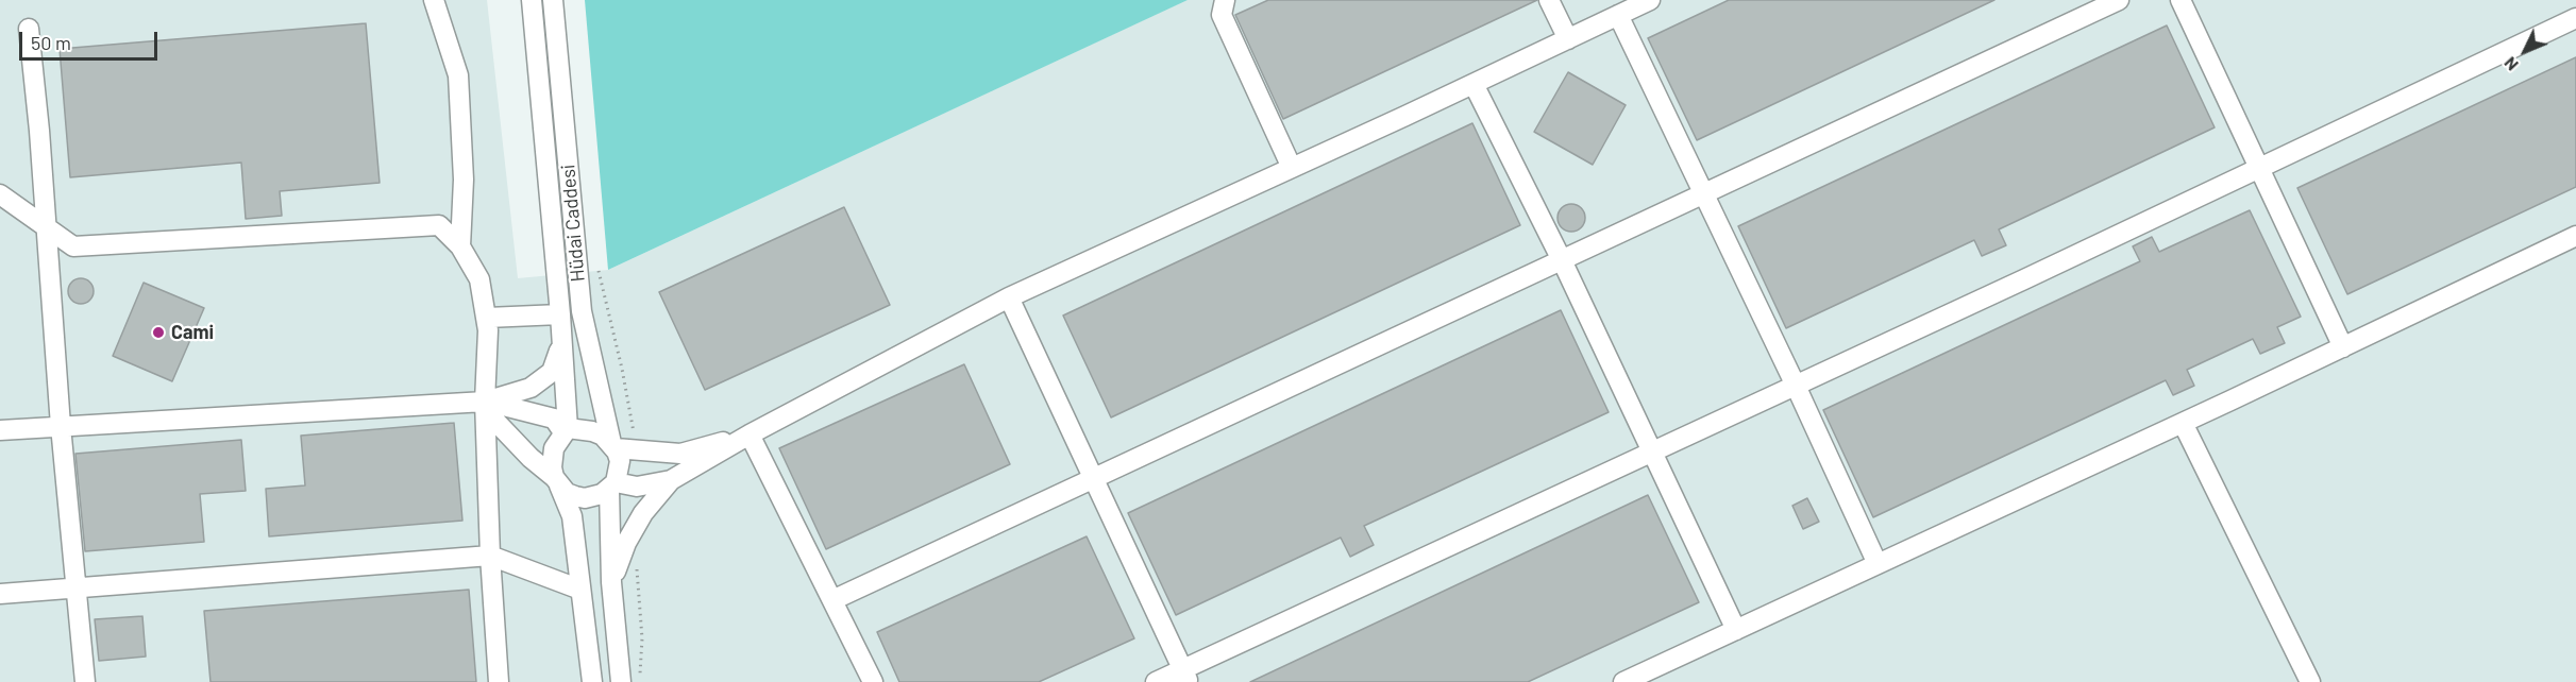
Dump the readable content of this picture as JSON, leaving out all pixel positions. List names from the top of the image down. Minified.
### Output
{"streets":{"street":["Hüdai Caddesi"]},"places":["Cami"],"scale_bar":"50 m","north":"bottom left"}
